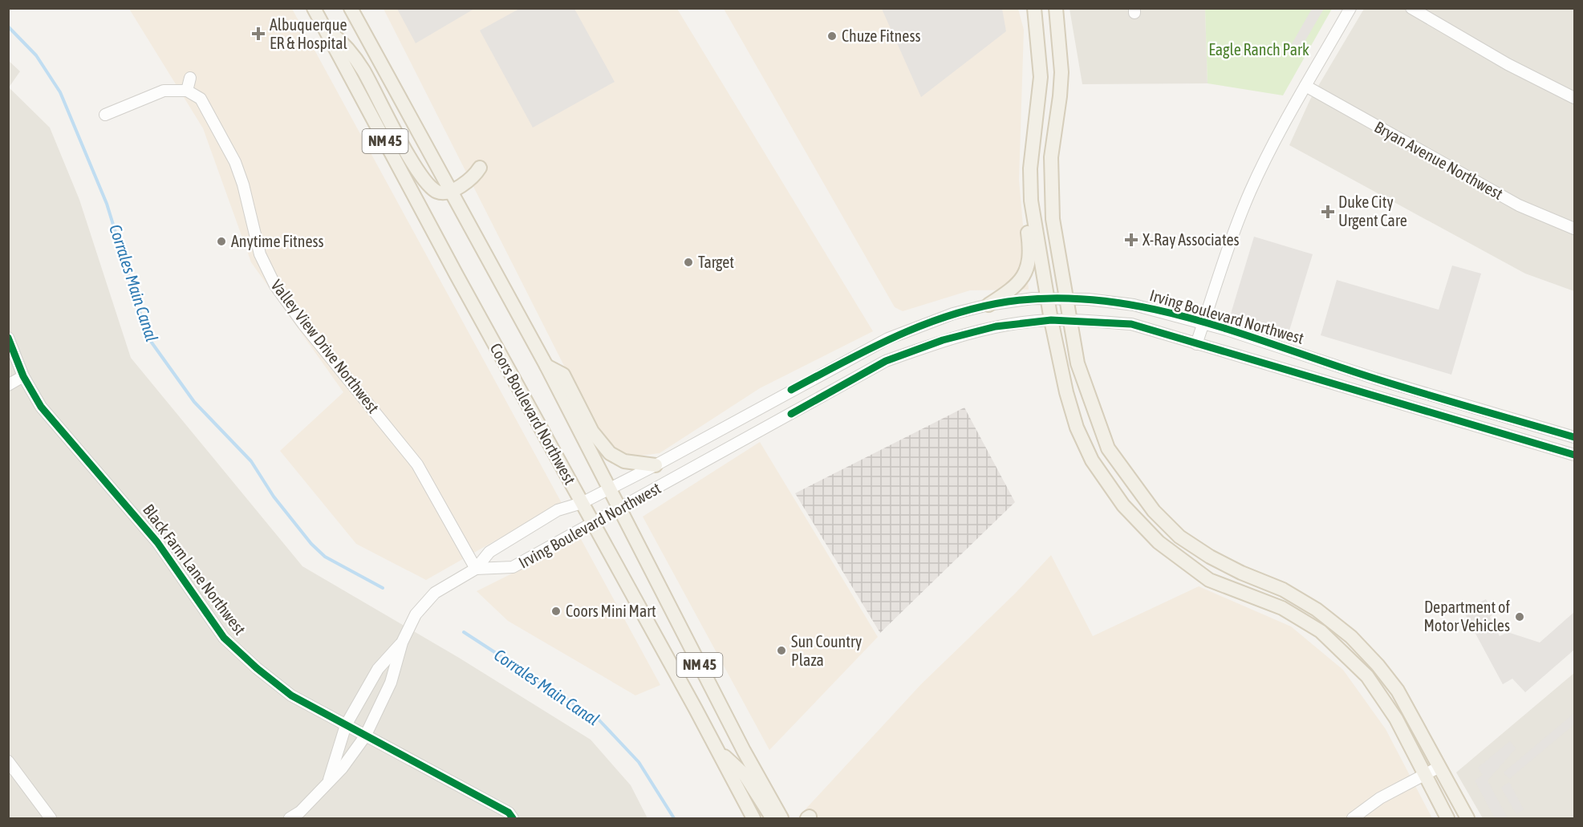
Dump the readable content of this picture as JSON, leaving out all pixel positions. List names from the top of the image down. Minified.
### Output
{"streets":{"main road":["NM 45","Coors Boulevard Northwest"],"street":["Bryan Avenue Northwest","Irving Boulevard Northwest","Valley View Drive Northwest","Black Farm Lane Northwest"]},"crossings":[["Irving Boulevard Northwest","Valley View Drive Northwest"],["Irving Boulevard Northwest","Coors Boulevard Northwest"]],"water":["Corrales Main Canal"],"parks":["Eagle Ranch Park"],"places":{"health":["Albuquerque ER & Hospital","Duke City Urgent Care","X-Ray Associates"],"other":["Chuze Fitness","Anytime Fitness","Target","Coors Mini Mart","Department of Motor Vehicles","Sun Country Plaza"]}}
